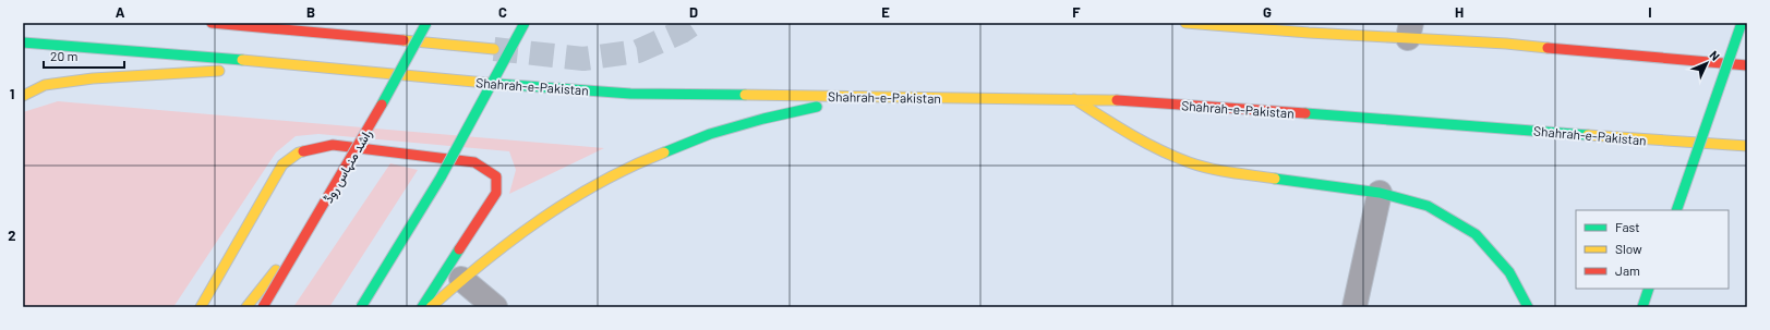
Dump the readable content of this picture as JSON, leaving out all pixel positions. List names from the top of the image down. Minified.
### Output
{"streets":{"main road":["Shahrah-e-Pakistan","راشد منہاس روڈ"]},"legend":["Fast","Slow","Jam"],"scale_bar":"20 m","north":"top right","grid":{"columns":["A","B","C","D","E","F","G","H","I"],"rows":["1","2"]}}
